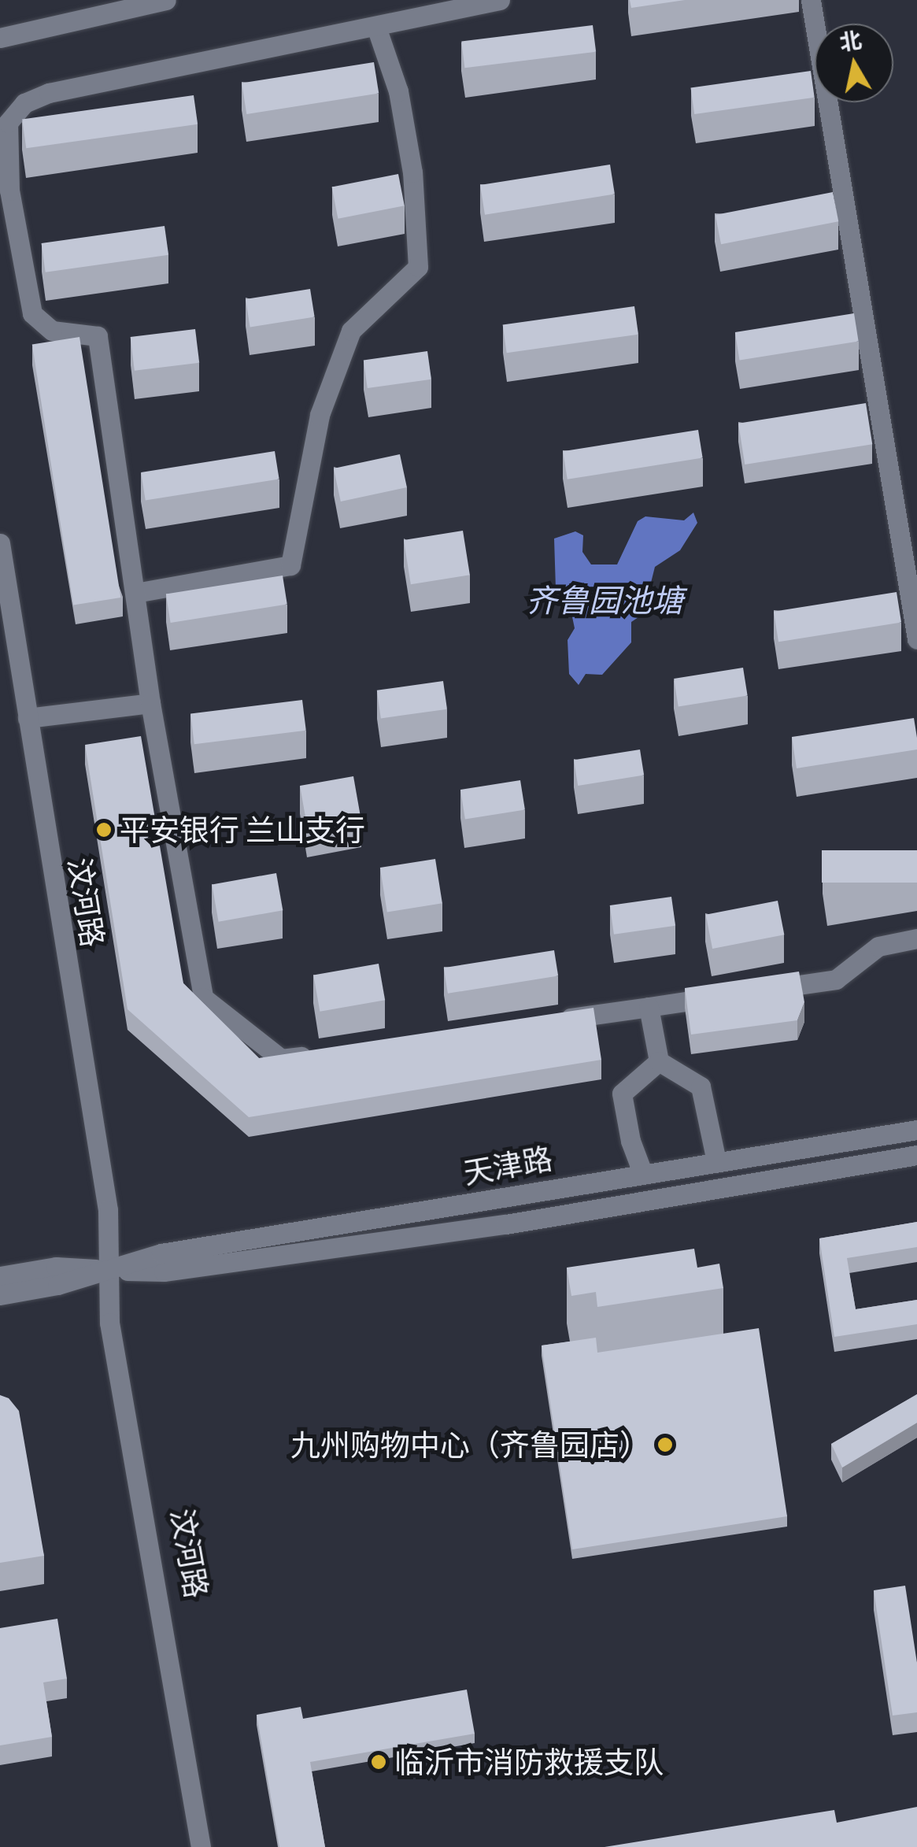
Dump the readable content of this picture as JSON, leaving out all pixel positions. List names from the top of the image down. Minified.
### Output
{"streets":{"street":["汶河路","天津路"]},"crossings":[["汶河路","天津路"]],"water":["齐鲁园池塘"],"places":["平安银行 兰山支行","九州购物中心（齐鲁园店）","临沂市消防救援支队"],"north":"top"}
